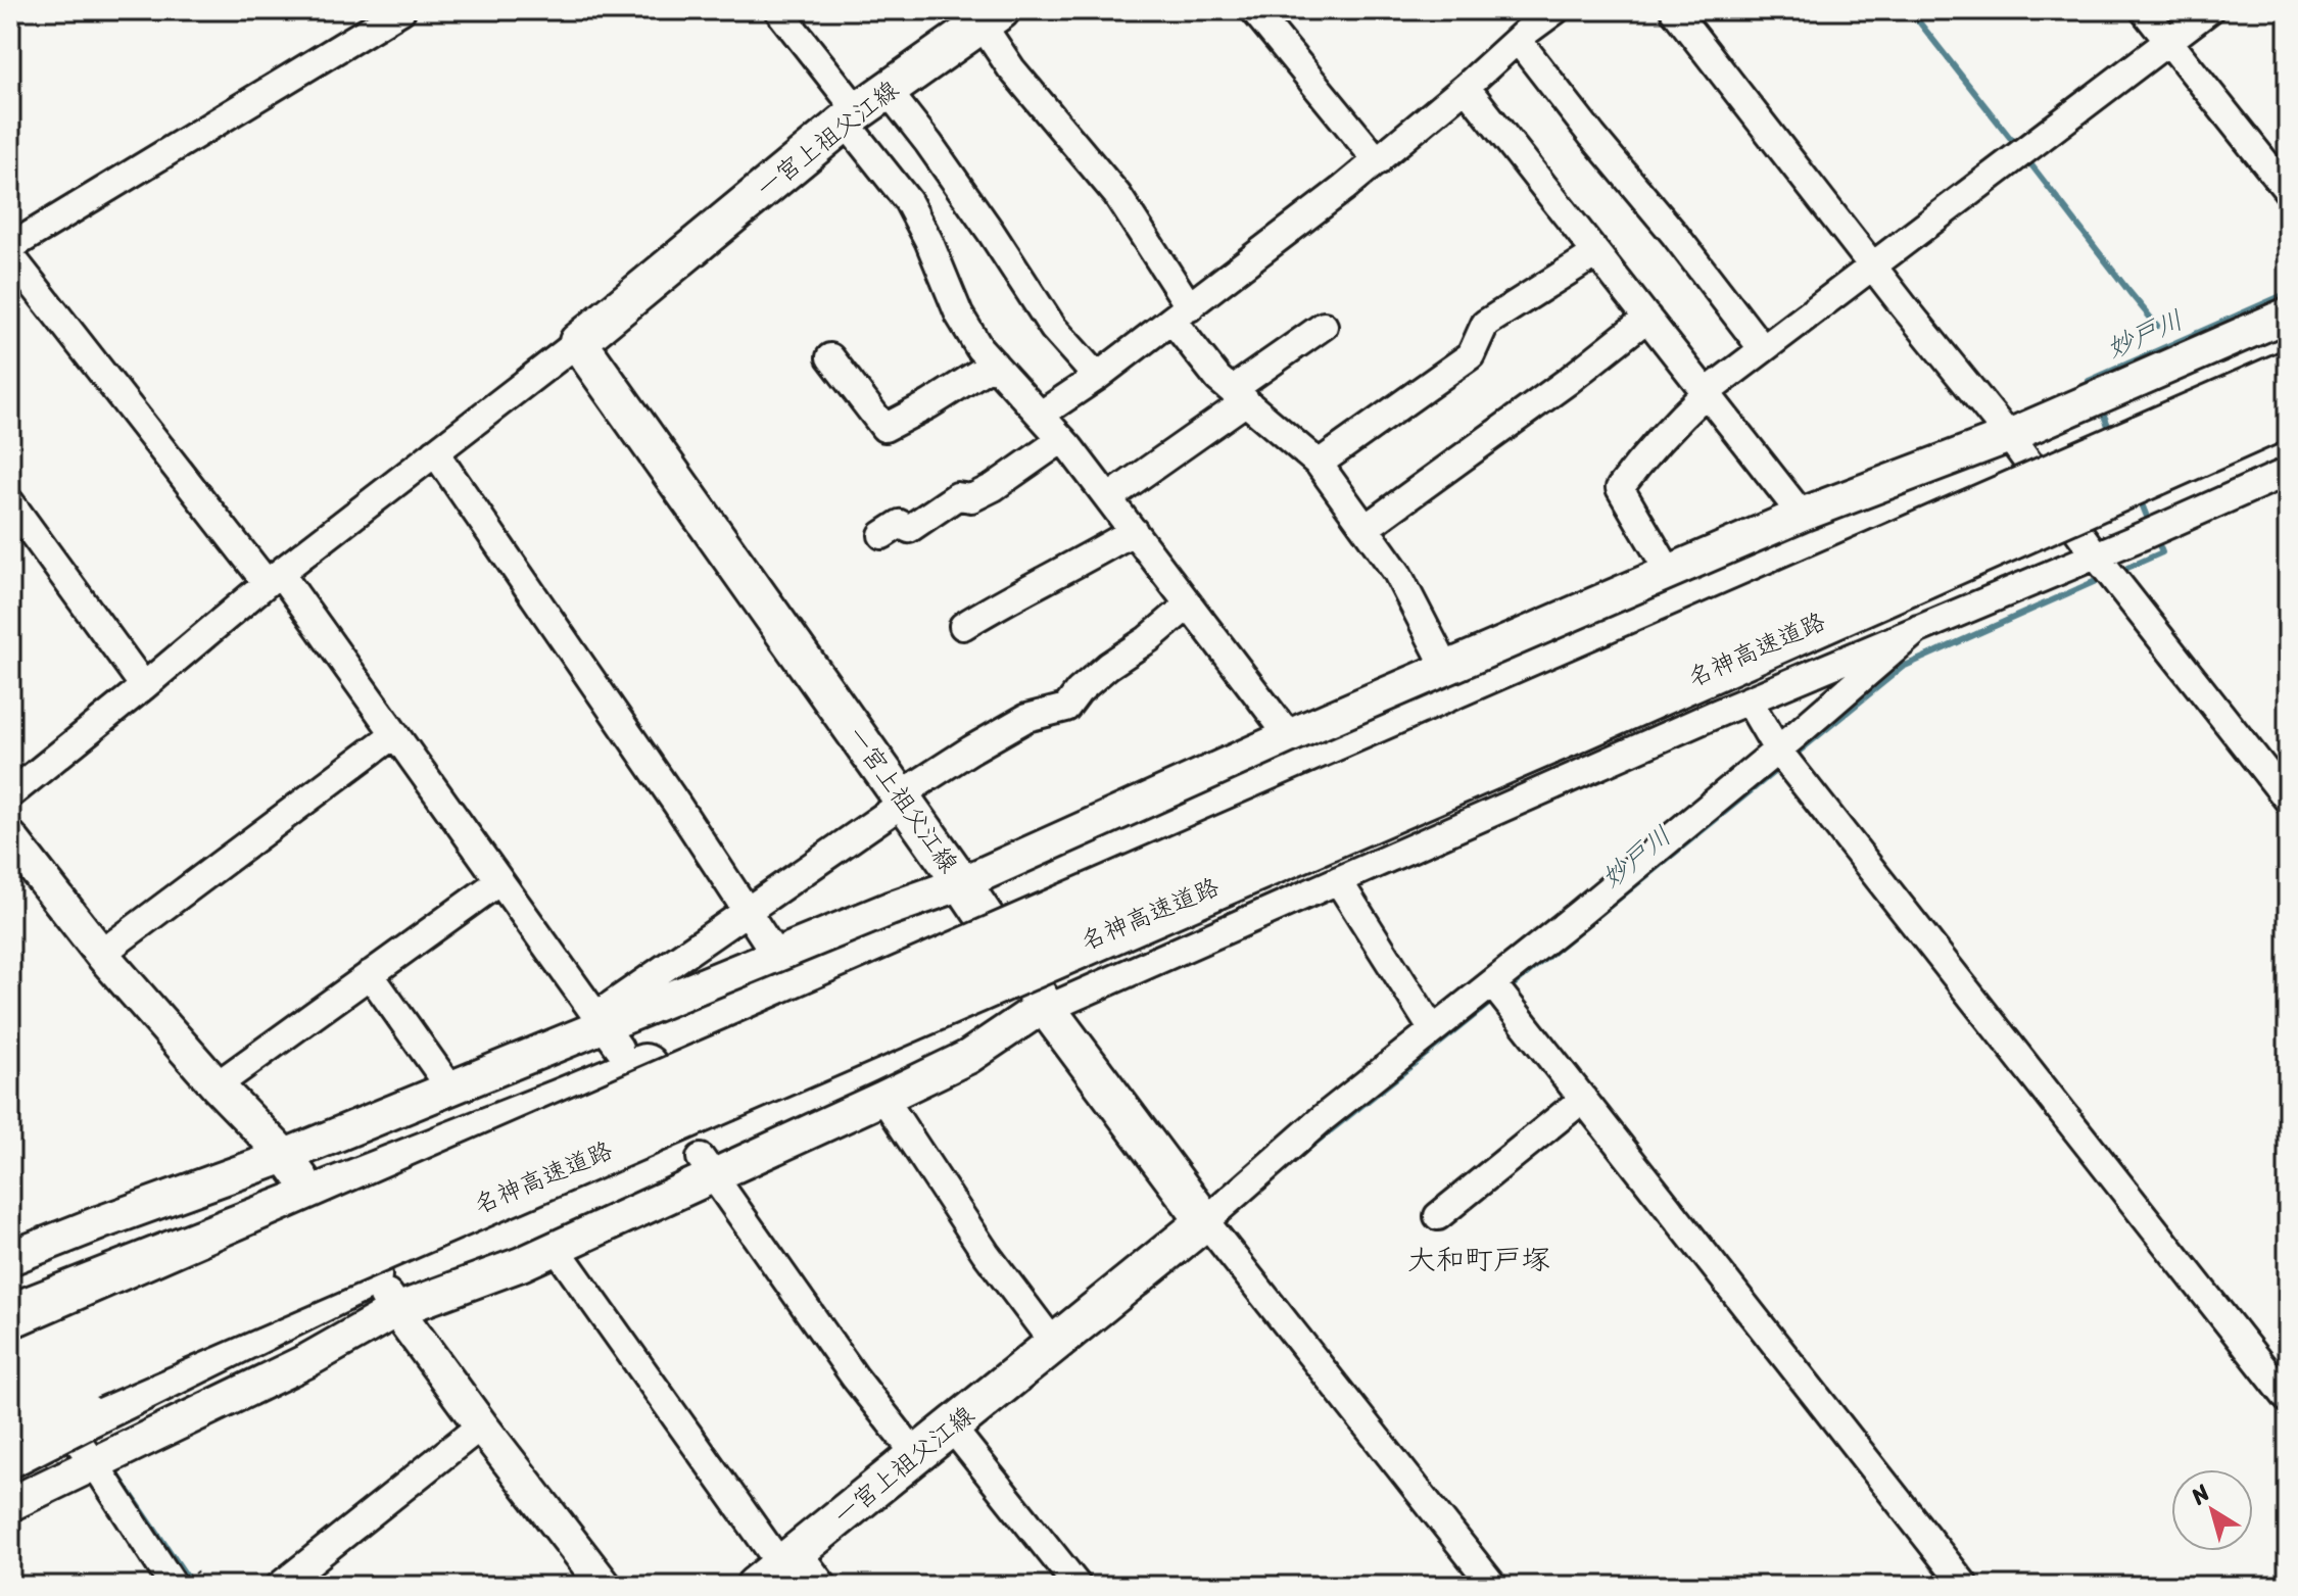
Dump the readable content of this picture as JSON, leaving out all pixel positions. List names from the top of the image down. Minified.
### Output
{"streets":{"highway":["名神高速道路"],"main road":["一宮上祖父江線"]},"districts":["大和町戸塚"],"water":["妙戸川"],"north":"top left"}
